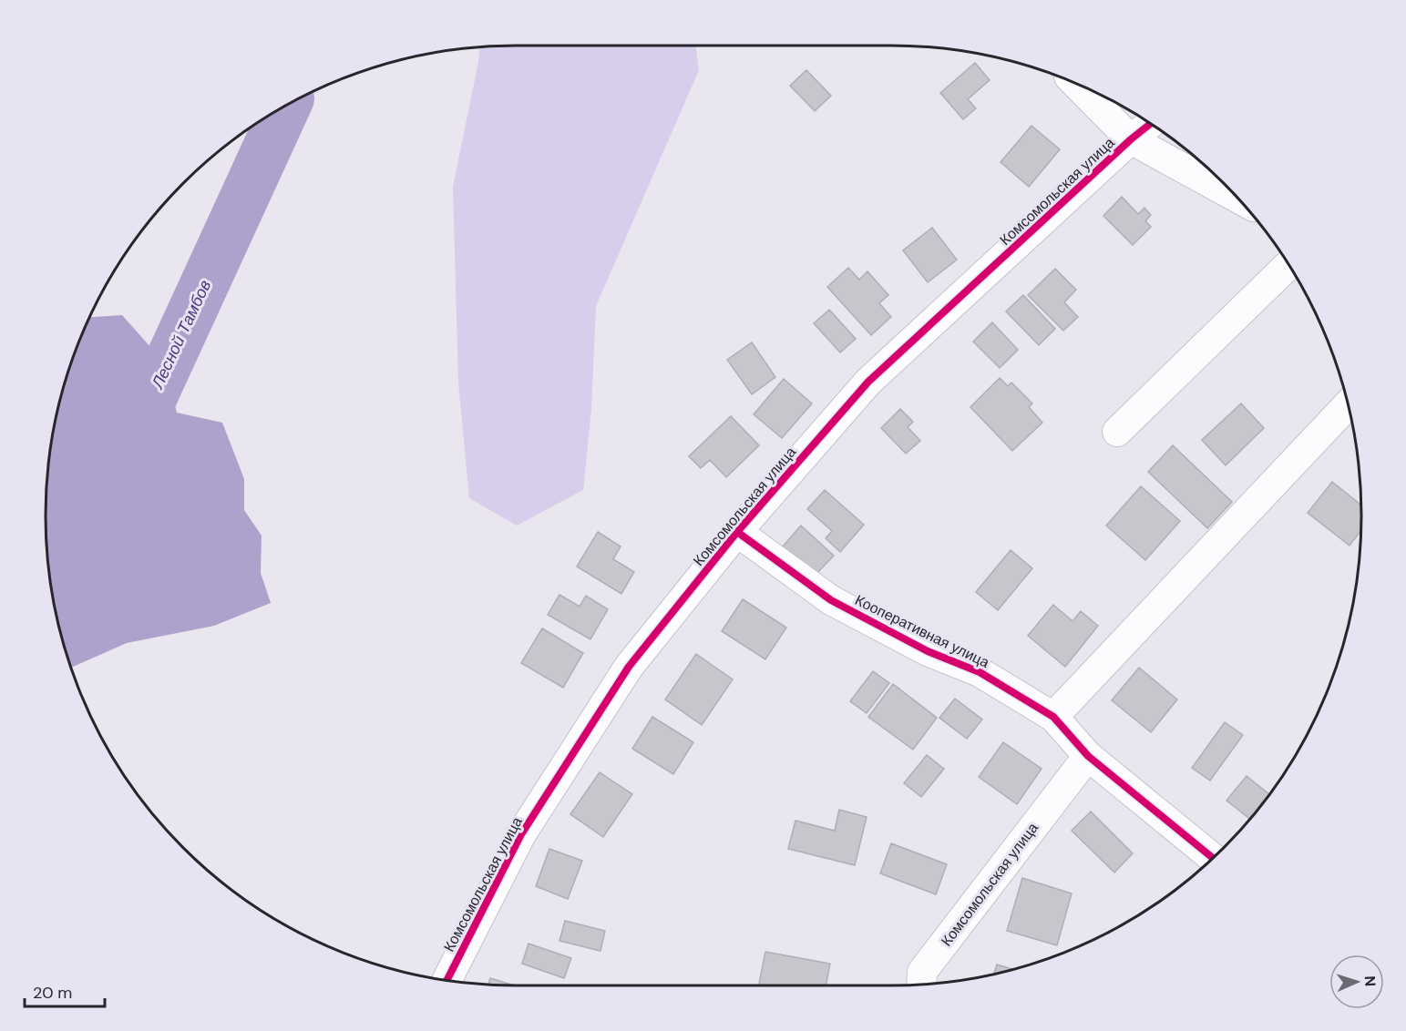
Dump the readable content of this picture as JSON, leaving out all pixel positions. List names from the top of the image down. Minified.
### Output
{"streets":{"street":["Комсомольская улица","Кооперативная улица"]},"crossings":[["Комсомольская улица","Кооперативная улица"]],"water":["Лесной Тамбов"],"scale_bar":"20 m","north":"right"}
